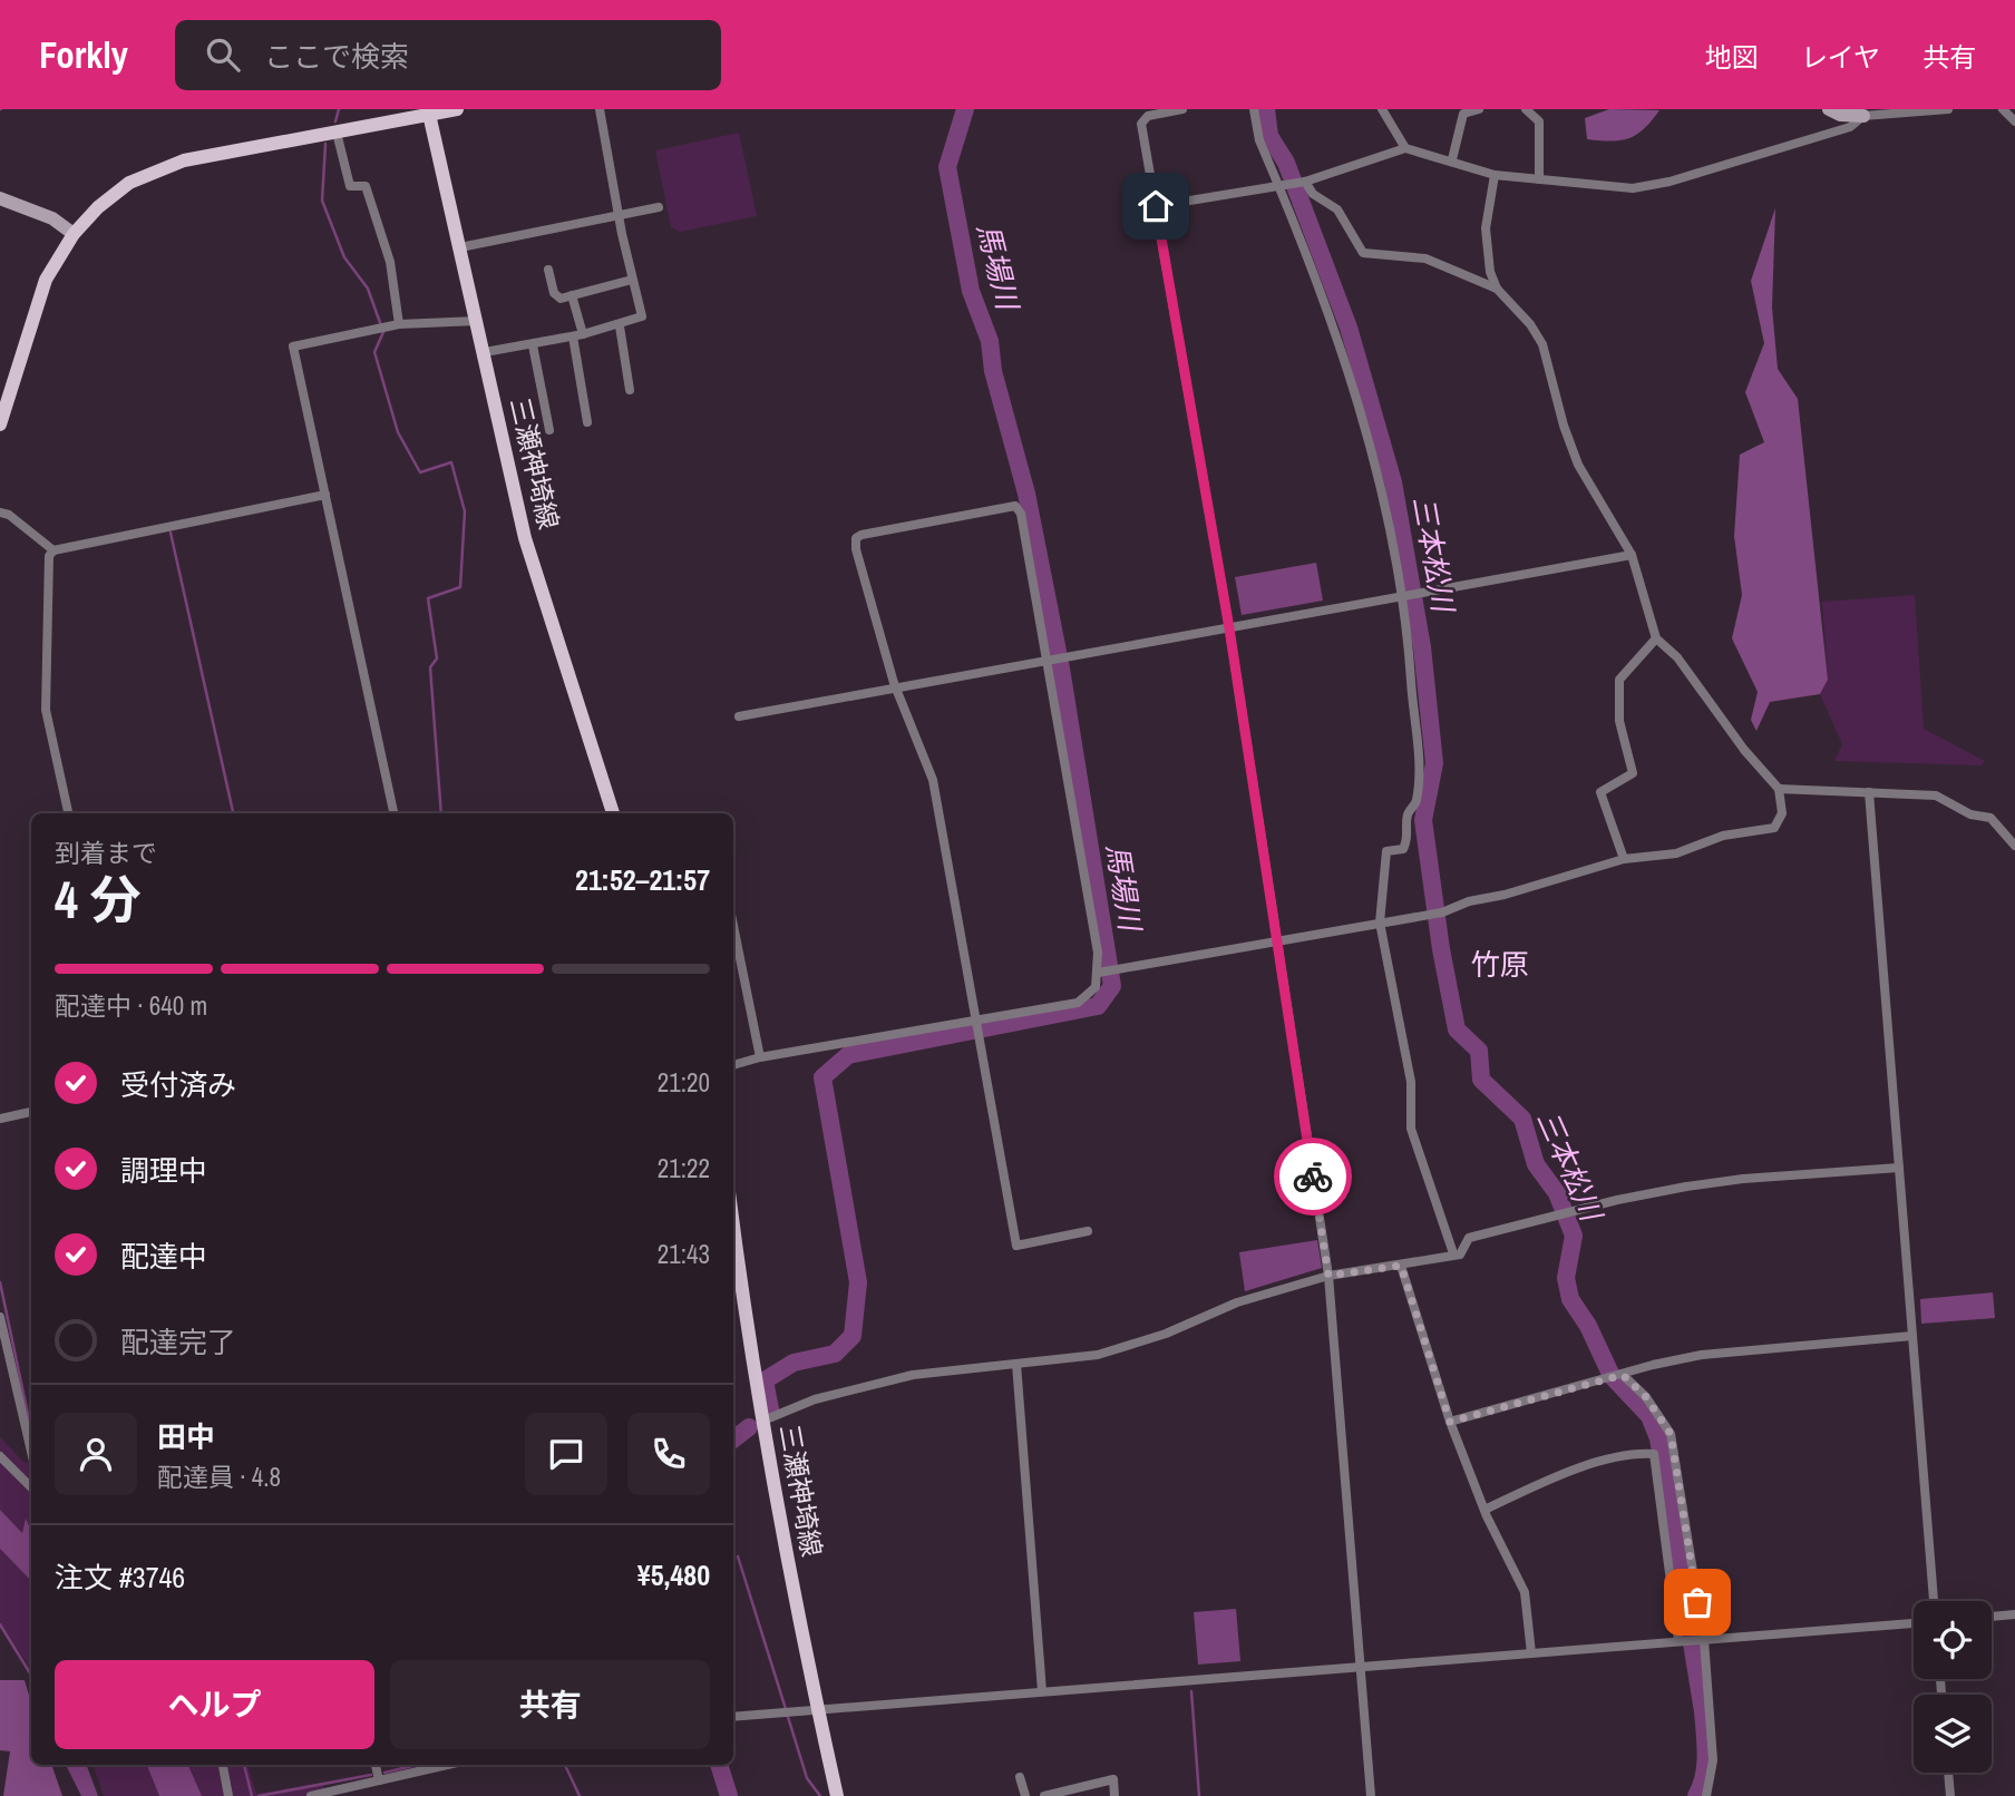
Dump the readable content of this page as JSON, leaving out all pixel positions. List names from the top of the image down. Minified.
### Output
{"streets":{"main road":["三瀬神埼線"]},"districts":["竹原"],"water":["馬場川","三本松川"],"page":{"header":"Forkly","search":"ここで検索","nav":["地図","レイヤ","共有"],"heading":["4 分","到着まで","21:52–21:57"],"panel":["田中","配達員 · 4.8","注文 #3746","¥5,480"],"bar":"配達中 · 640 m","list":[["受付済み","21:20"],["調理中","21:22"],["配達中","21:43"],"配達完了"],"buttons":["ヘルプ","共有"]}}
